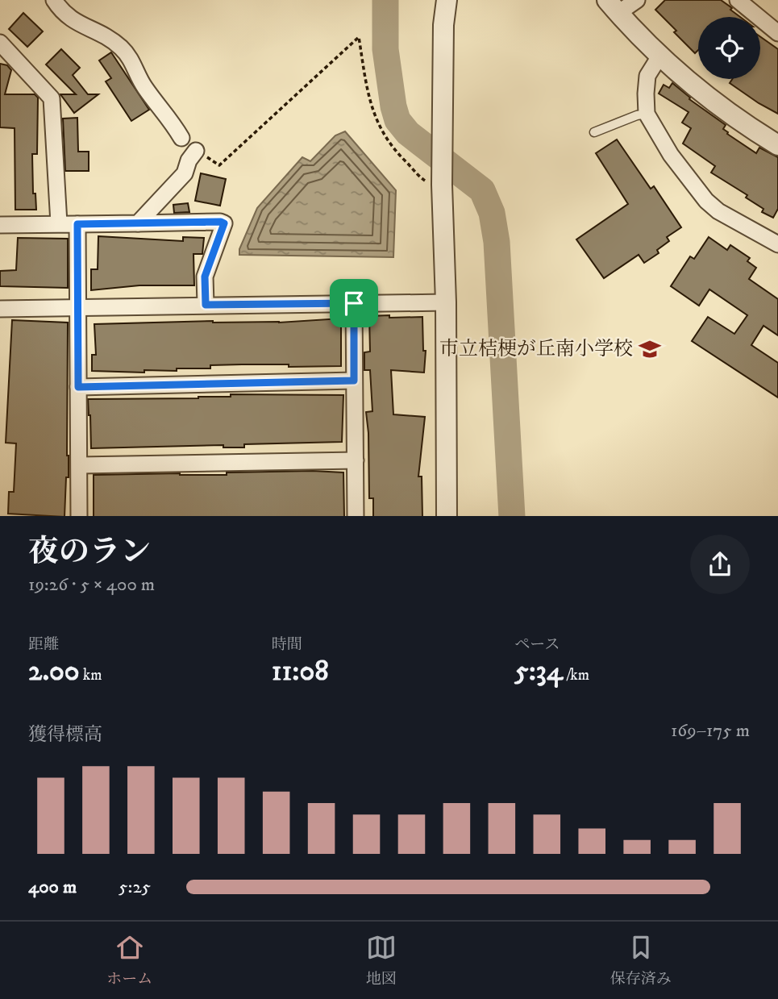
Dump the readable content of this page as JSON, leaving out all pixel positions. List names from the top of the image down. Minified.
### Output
{"places":{"school or university":["市立桔梗が丘南小学校"]},"page":{"heading":["夜のラン","19:26 · 5 × 400 m"],"stats":[["距離","2.00 km"],["時間","11:08"],["ペース","5:34 /km"]],"chart":["獲得標高","169–175 m"],"list":[{"name":"400 m","note":"5:25"}],"tabs":["ホーム","地図","保存済み"]}}
